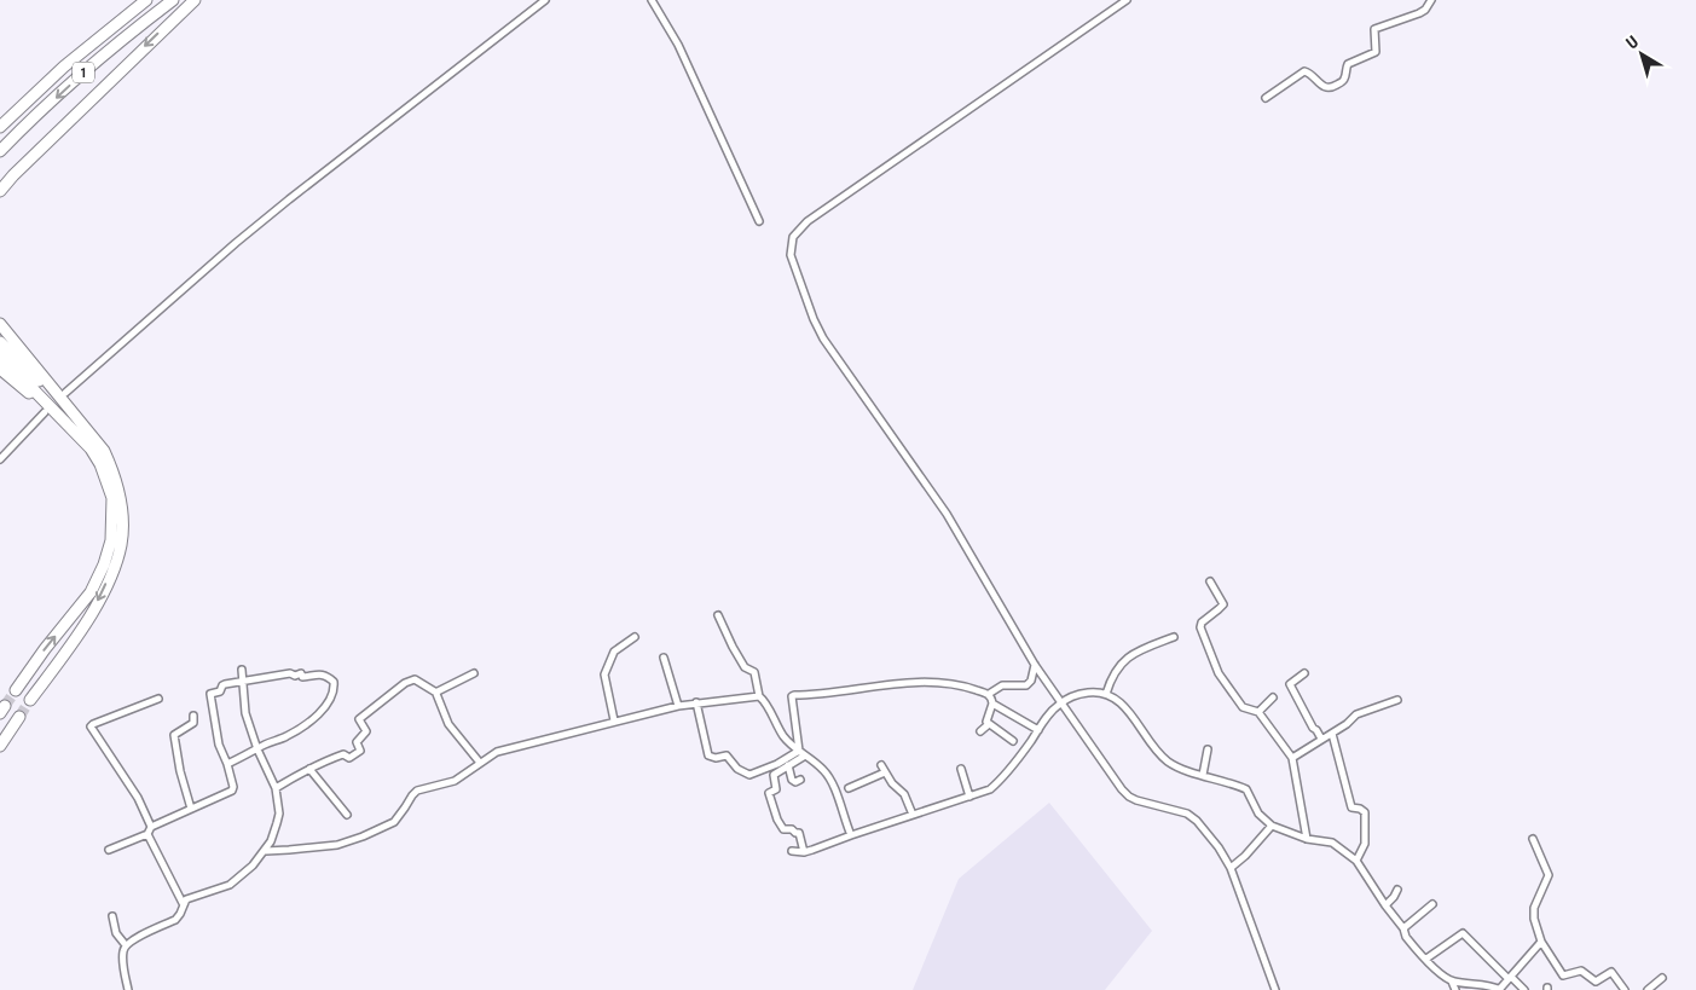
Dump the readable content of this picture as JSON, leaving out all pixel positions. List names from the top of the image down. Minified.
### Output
{"streets":{"highway":["1"]},"north":"top left"}
